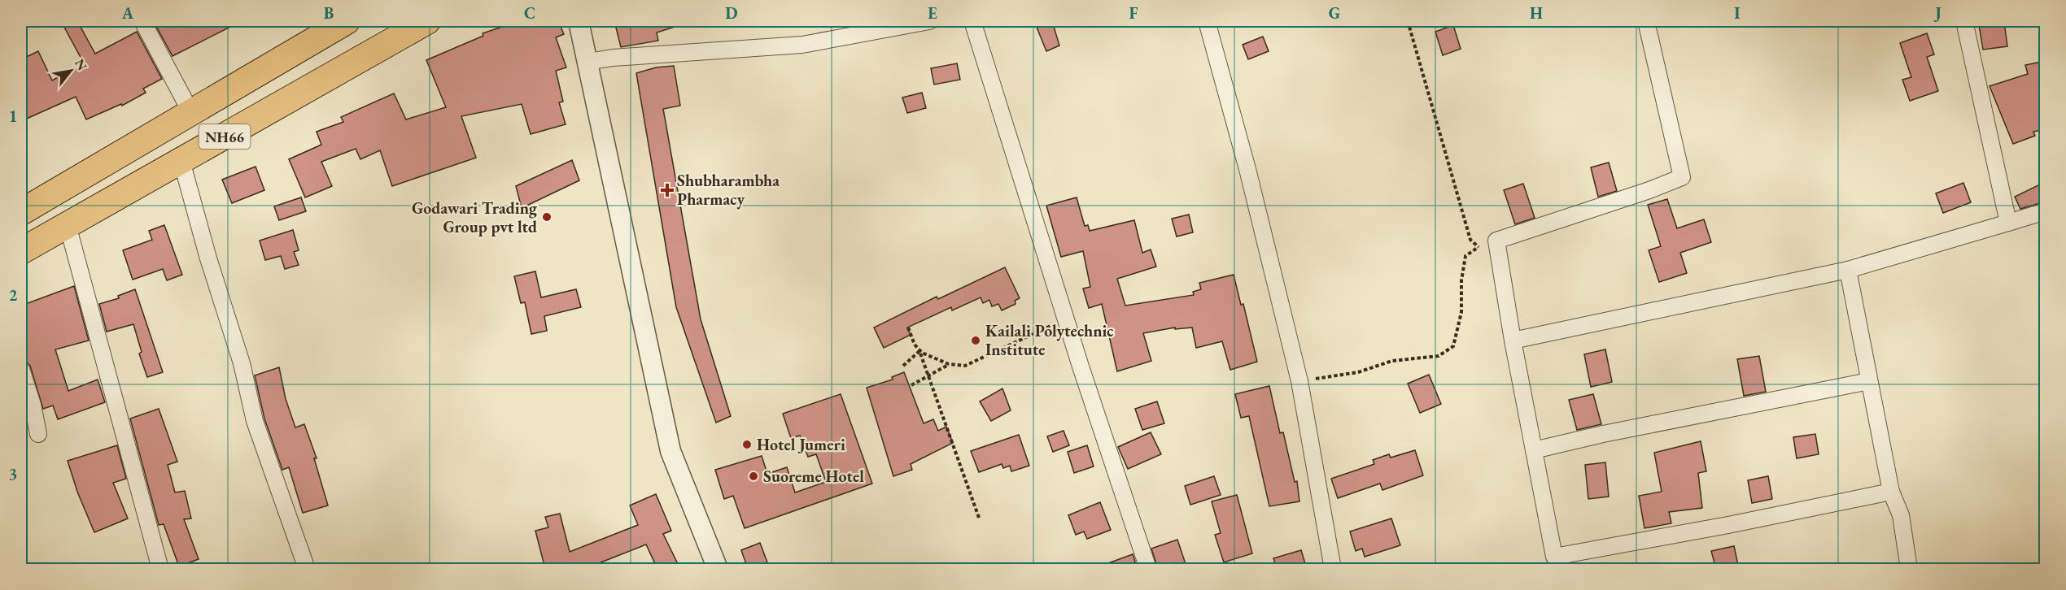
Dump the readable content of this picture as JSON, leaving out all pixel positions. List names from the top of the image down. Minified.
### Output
{"streets":{"highway":["NH66"]},"places":{"health":["Shubharambha Pharmacy"],"other":["Godawari Trading Group pvt ltd","Kailali Polytechnic Institute","Hotel Jumeri","Suoreme Hotel"]},"north":"top right","grid":{"columns":["A","B","C","D","E","F","G","H","I","J"],"rows":["1","2","3"]}}
